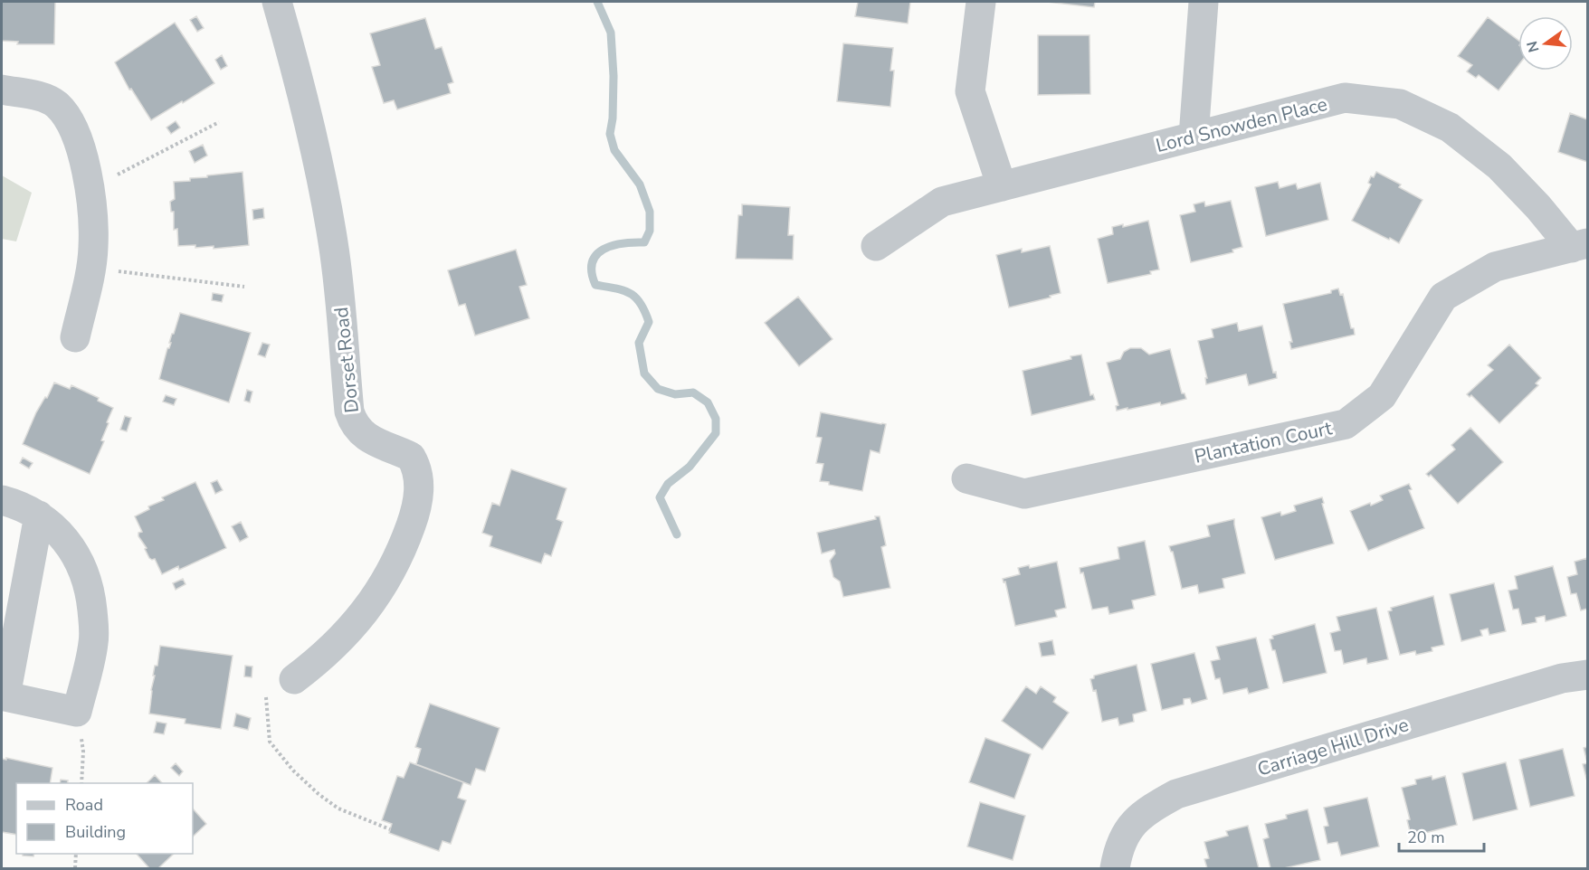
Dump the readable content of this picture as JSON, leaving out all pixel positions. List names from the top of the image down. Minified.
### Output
{"streets":{"street":["Lord Snowden Place","Dorset Road","Plantation Court","Carriage Hill Drive"]},"crossings":[["Lord Snowden Place","Plantation Court"]],"legend":["Road","Building"],"scale_bar":"20 m","north":"left"}
